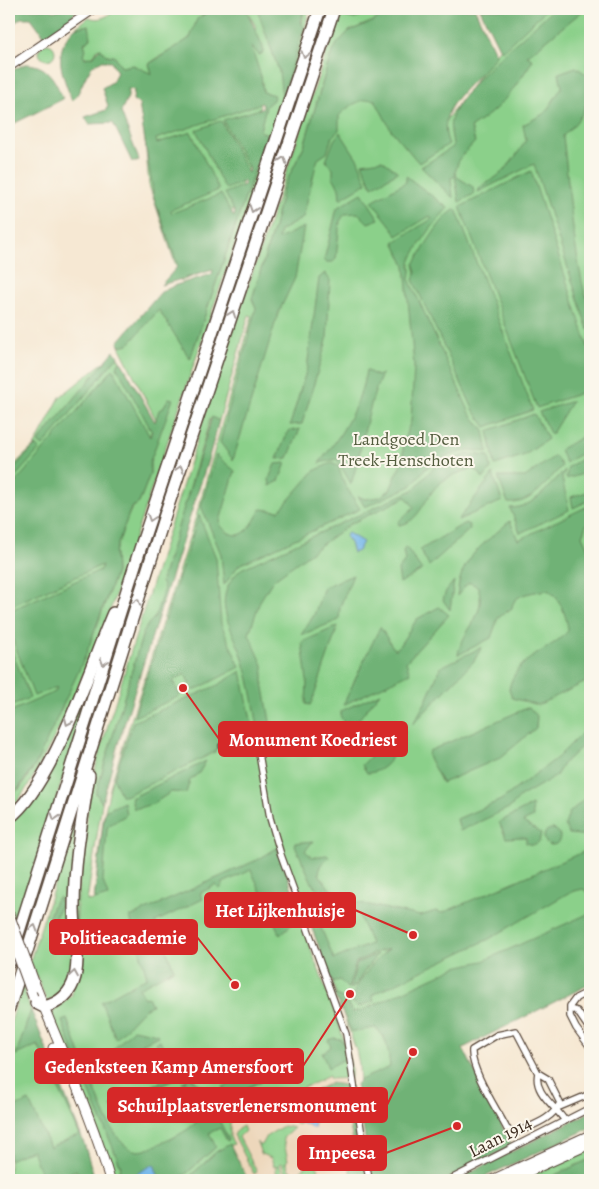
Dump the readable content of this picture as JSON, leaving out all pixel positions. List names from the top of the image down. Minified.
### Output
{"streets":{"street":["Laan 1914"]},"parks":["Landgoed Den Treek-Henschoten"],"places":["Monument Koedriest","Het Lijkenhuisje","Politieacademie","Gedenksteen Kamp Amersfoort","Schuilplaatsverlenersmonument","Impeesa"]}
